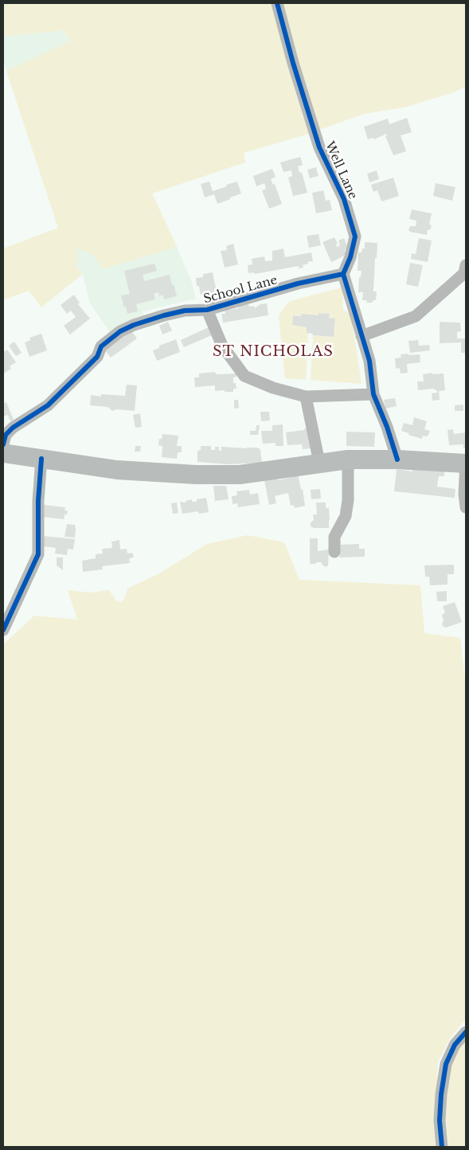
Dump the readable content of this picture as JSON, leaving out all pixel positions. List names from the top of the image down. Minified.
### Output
{"streets":{"street":["Well Lane","School Lane"]},"crossings":[["Well Lane","School Lane"]],"districts":["ST NICHOLAS"]}
